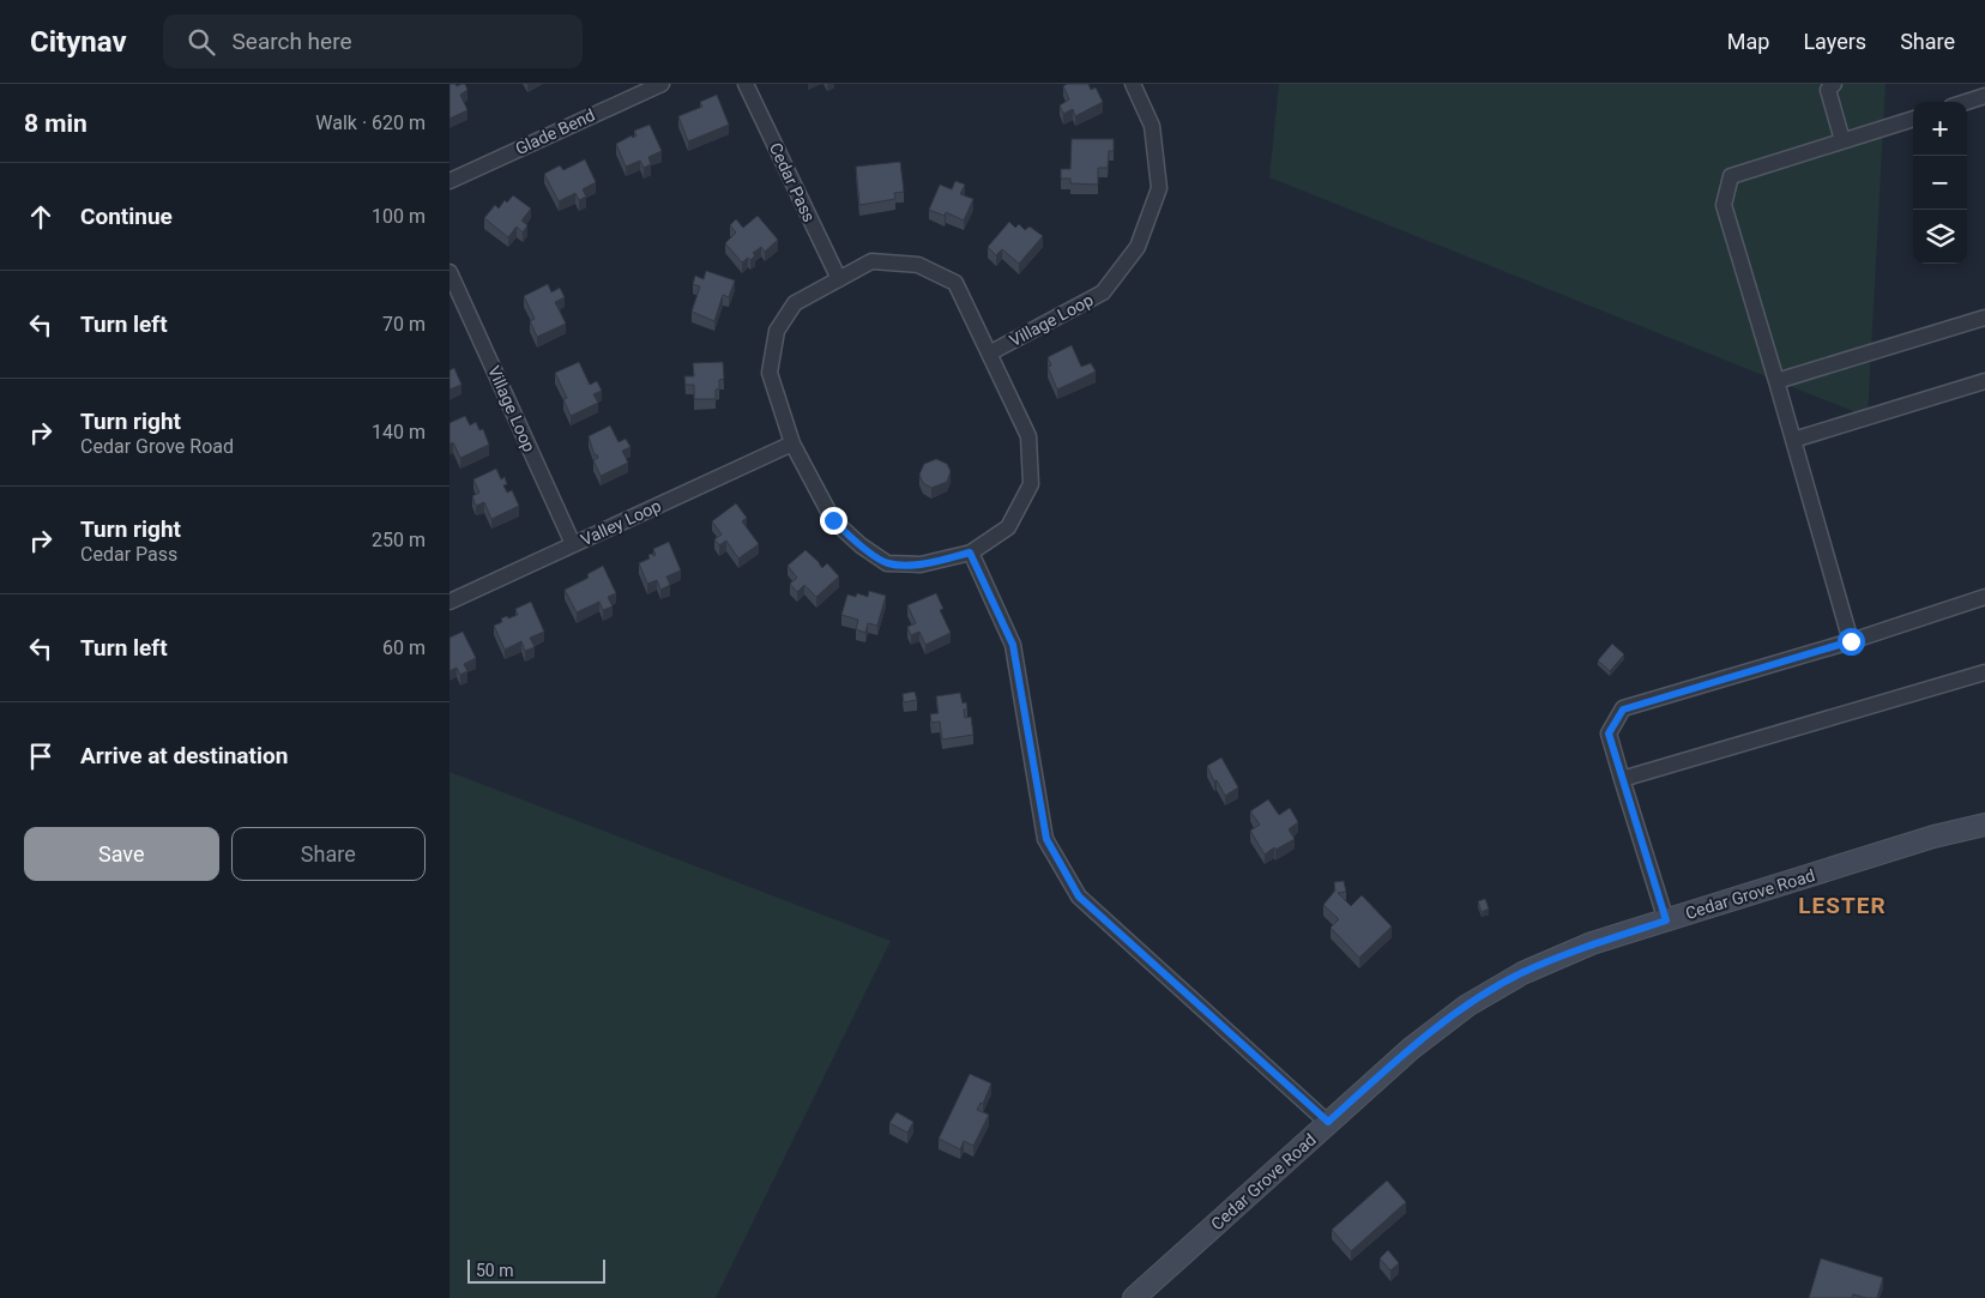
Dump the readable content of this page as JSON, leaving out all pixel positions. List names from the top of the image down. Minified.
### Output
{"streets":{"main road":["Cedar Grove Road"],"street":["Glade Bend","Cedar Pass","Village Loop","Valley Loop"]},"crossings":[["Village Loop","Valley Loop"]],"districts":["LESTER"],"scale_bar":"50 m","page":{"header":"Citynav","search":"Search here","nav":["Map","Layers","Share"],"heading":["8 min","Walk · 620 m"],"map_buttons":["+","−"],"list":[["Continue","100 m"],["Turn left","70 m"],["Turn right","Cedar Grove Road","140 m"],["Turn right","Cedar Pass","250 m"],["Turn left","60 m"],"Arrive at destination"],"buttons":["Save","Share"],"scale":"50 m"}}
